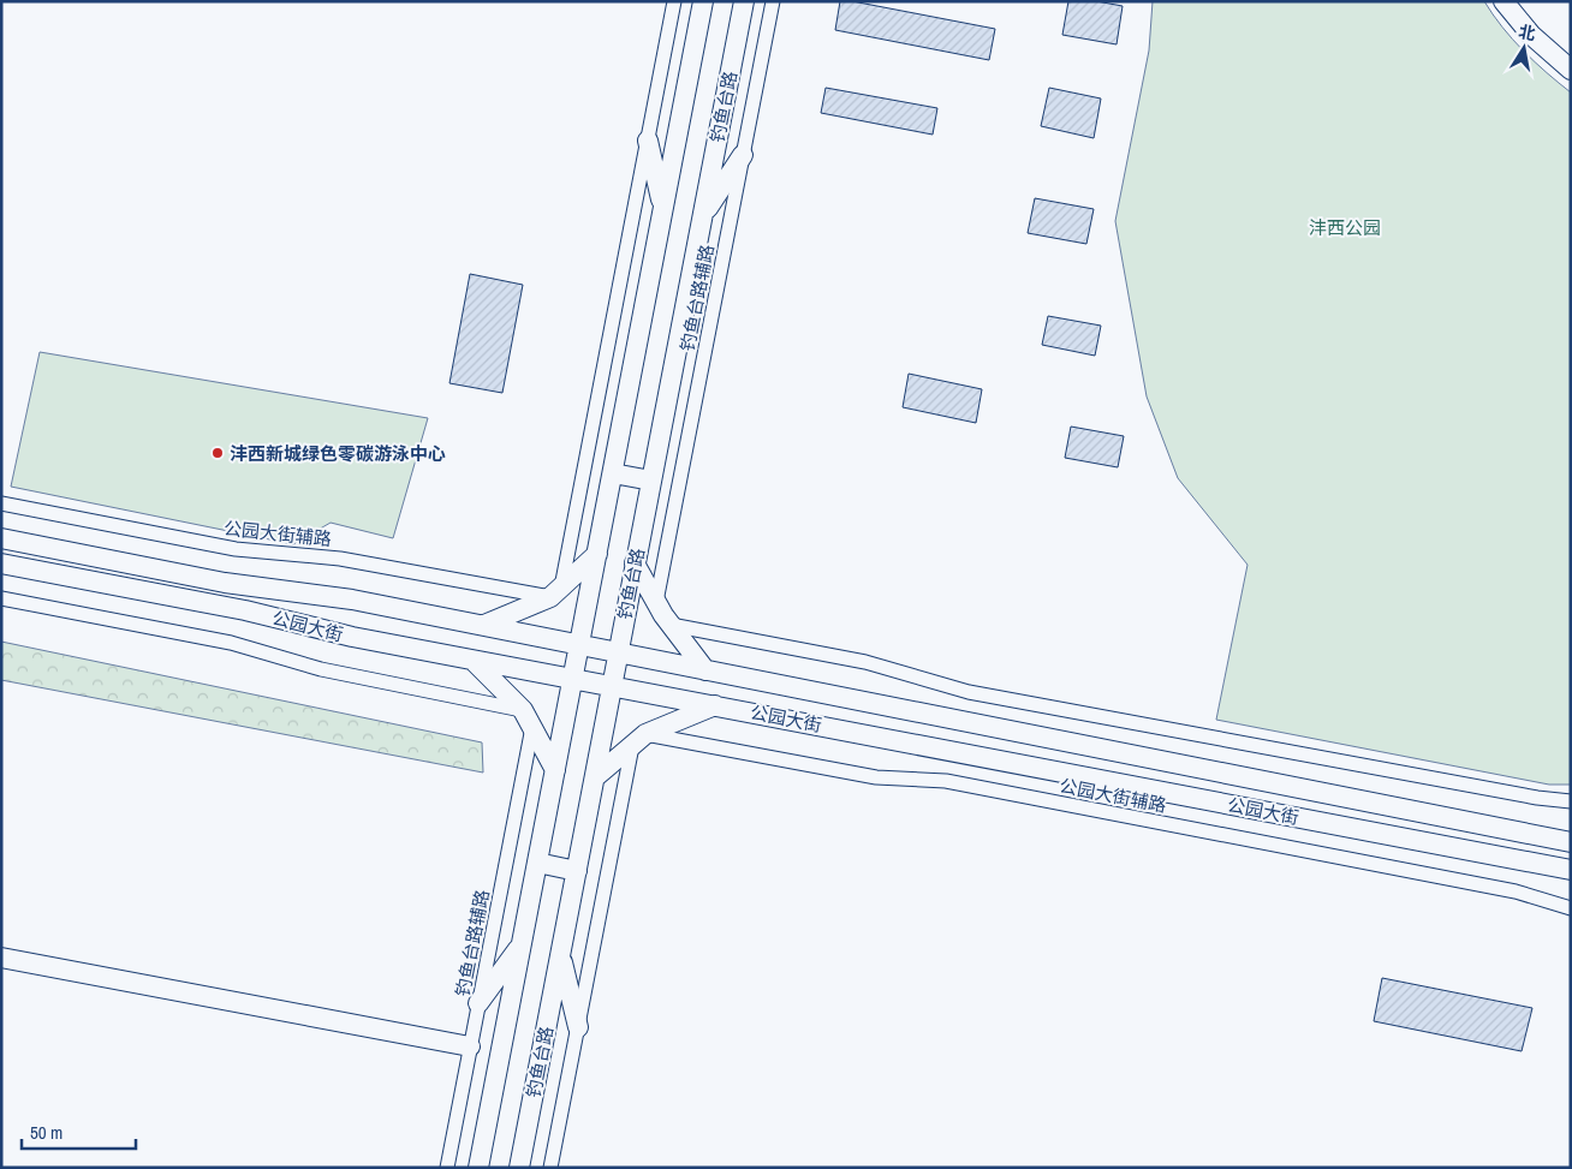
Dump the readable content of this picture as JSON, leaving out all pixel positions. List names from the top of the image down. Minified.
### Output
{"streets":{"main road":["钓鱼台路","公园大街"],"street":["钓鱼台路辅路","公园大街辅路"]},"crossings":[["钓鱼台路","公园大街"]],"parks":["沣西公园"],"places":["沣西新城绿色零碳游泳中心"],"scale_bar":"50 m","north":"top"}
